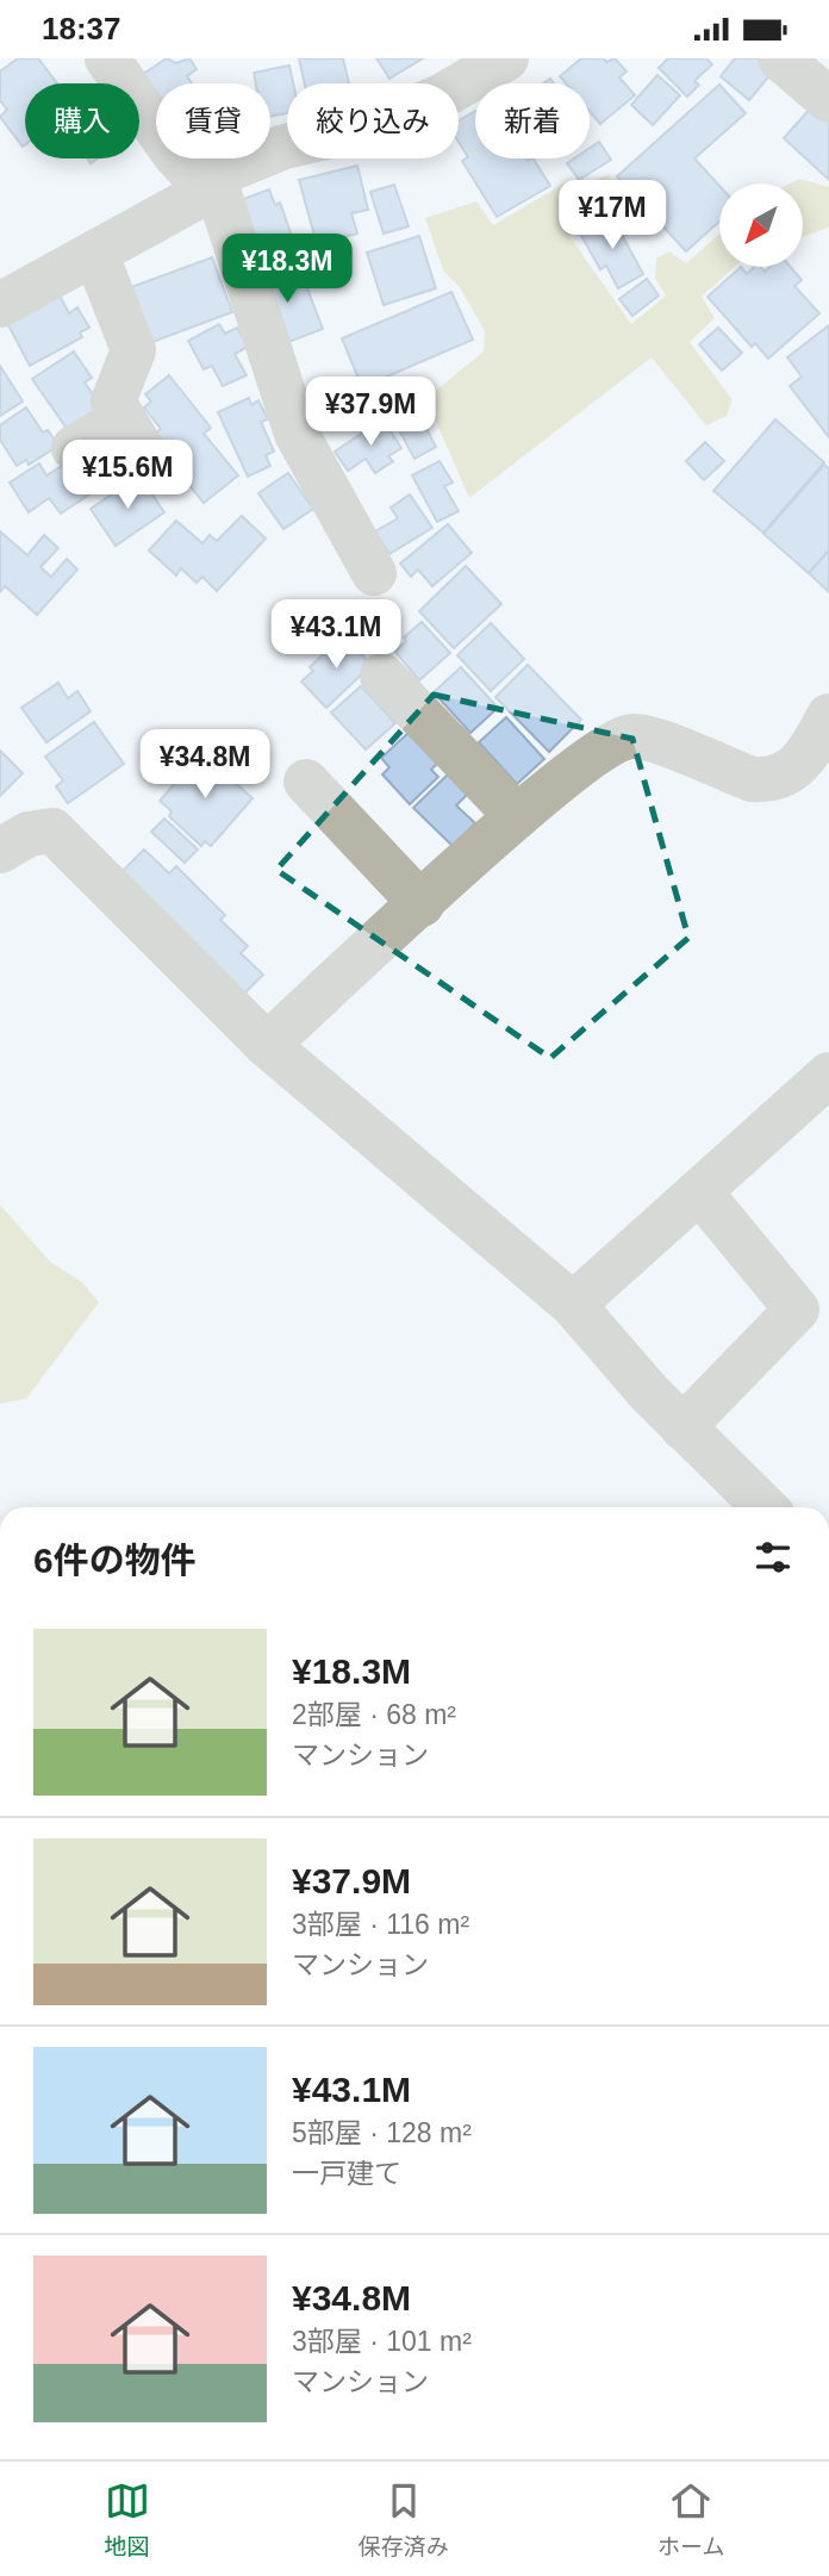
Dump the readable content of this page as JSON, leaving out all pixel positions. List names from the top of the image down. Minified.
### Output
{"north":"bottom left","page":{"status":"18:37","chip":["購入","賃貸","絞り込み","新着"],"price":["¥17M","¥18.3M","¥37.9M","¥15.6M","¥43.1M","¥34.8M"],"heading":"6件の物件","list":[{"name":"¥18.3M","note":"2部屋 · 68 m² · マンション"},{"name":"¥37.9M","note":"3部屋 · 116 m² · マンション"},{"name":"¥43.1M","note":"5部屋 · 128 m² · 一戸建て"},{"name":"¥34.8M","note":"3部屋 · 101 m² · マンション"}],"tabs":["地図","保存済み","ホーム"]}}
